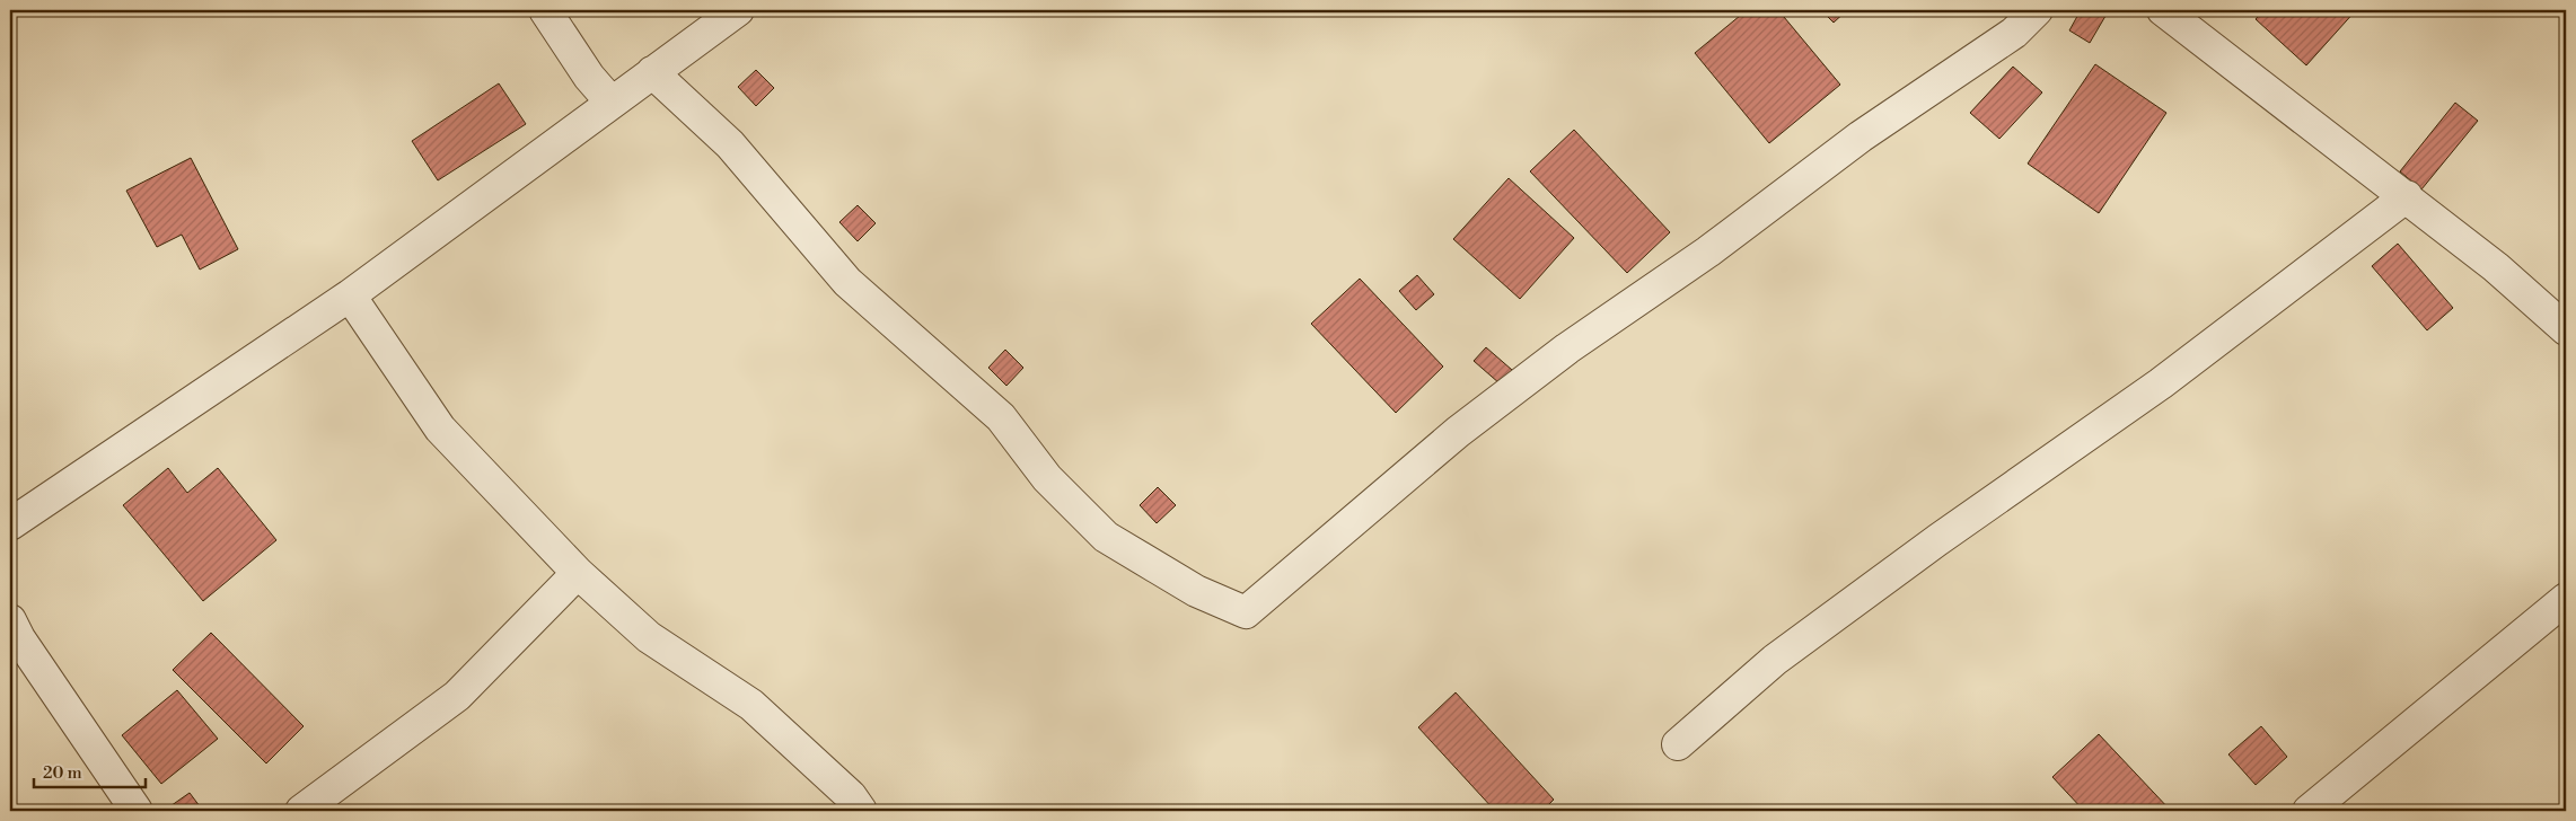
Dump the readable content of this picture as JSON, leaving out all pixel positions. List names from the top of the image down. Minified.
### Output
{"scale_bar":"20 m"}
